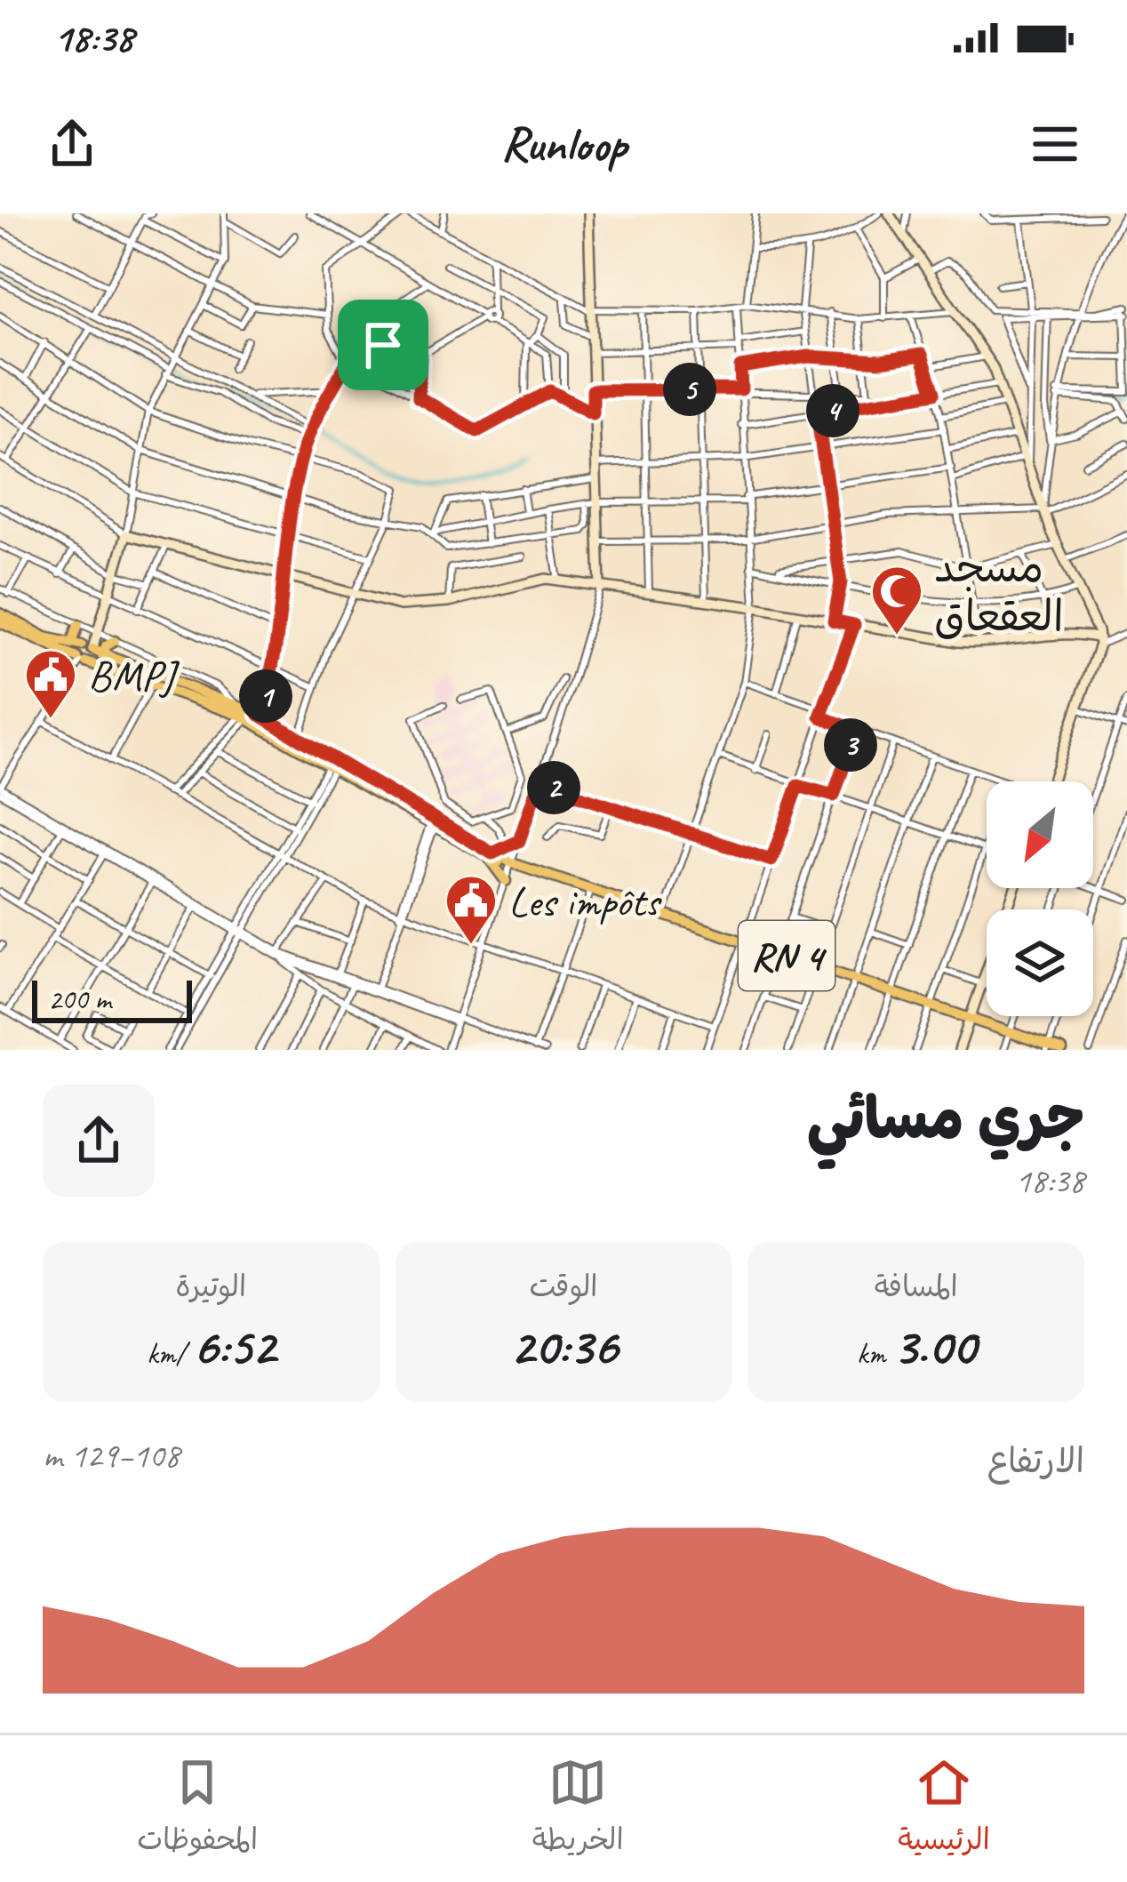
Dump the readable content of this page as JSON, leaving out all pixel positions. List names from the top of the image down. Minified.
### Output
{"streets":{"main road":["RN 4"]},"places":{"mosque":["مسجد العقعاق"],"public building":["BMPJ","Les impôts"]},"scale_bar":"200 m","north":"bottom left","page":{"status":"18:38","header":"Runloop","pins":["5","4","1","3","2"],"scale":"200 m","heading":["جري مسائي","18:38"],"stats":[["المسافة","3.00 km"],["الوقت","20:36"],["الوتيرة","6:52 /km"]],"chart":["الارتفاع","108–129 m"],"tabs":["الرئيسية","الخريطة","المحفوظات"]}}
